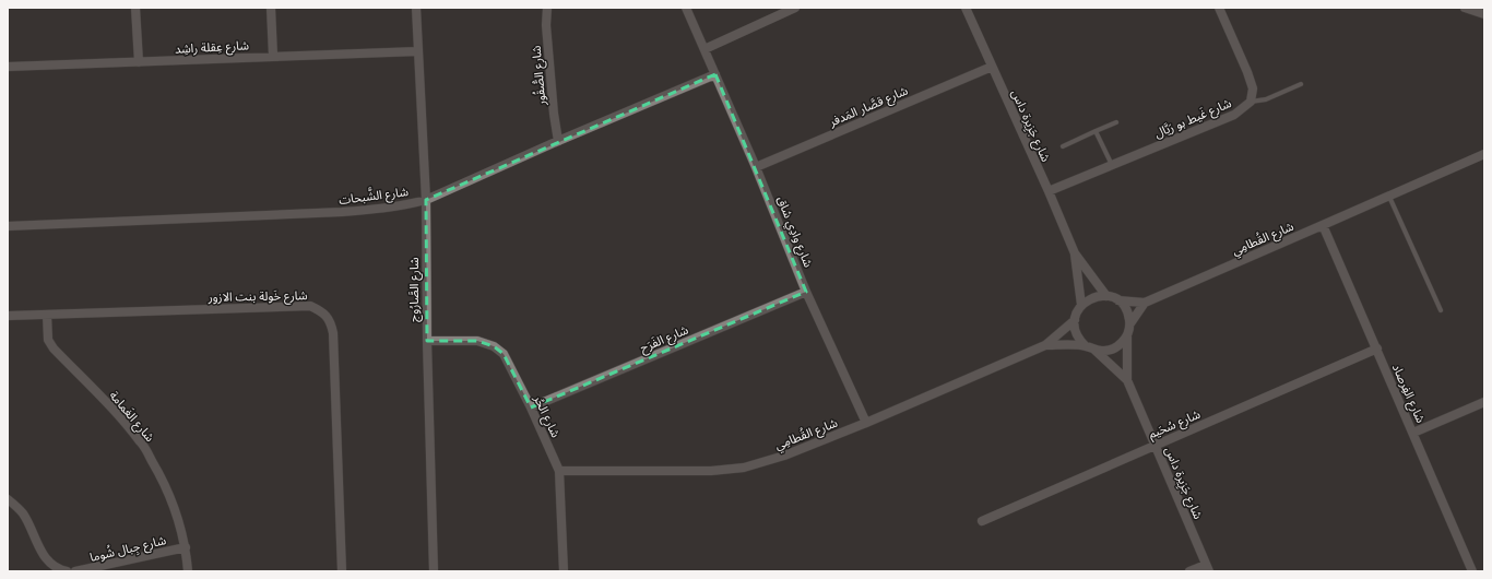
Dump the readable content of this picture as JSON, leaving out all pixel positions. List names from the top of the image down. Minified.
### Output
{"streets":{"street":["شارع عِقلة راشِد","شارع الصُّقُور","شارع قصَّار المَدفر","شارع غَيط بو رَيَّال","شارع جَزِيرة داس","شارع الشَّبحات","شارع وادِي شاق","شارع القُطامِي","شارع الصَّارُوج","شارع خَولة بنت الازور","شارع الفَرَح","شارع الفِرصاد","شارع الغَمامة","شارع الحُر","شارع سُحَيم","شارع جِبال شُوما"]},"crossings":[["شارع عِقلة راشِد","شارع الصَّارُوج"],["شارع الصُّقُور","شارع الشَّبحات"],["شارع قصَّار المَدفر","شارع جَزِيرة داس"],["شارع قصَّار المَدفر","شارع وادِي شاق"],["شارع غَيط بو رَيَّال","شارع جَزِيرة داس"],["شارع جَزِيرة داس","شارع القُطامِي"],["شارع جَزِيرة داس","شارع سُحَيم"],["شارع الشَّبحات","شارع وادِي شاق"],["شارع الشَّبحات","شارع الصَّارُوج"],["شارع وادِي شاق","شارع القُطامِي"],["شارع وادِي شاق","شارع الفَرَح"],["شارع القُطامِي","شارع الفِرصاد"],["شارع القُطامِي","شارع الحُر"],["شارع الصَّارُوج","شارع الحُر"],["شارع خَولة بنت الازور","شارع الغَمامة"],["شارع الفَرَح","شارع الحُر"],["شارع الفِرصاد","شارع سُحَيم"],["شارع الغَمامة","شارع جِبال شُوما"]]}
